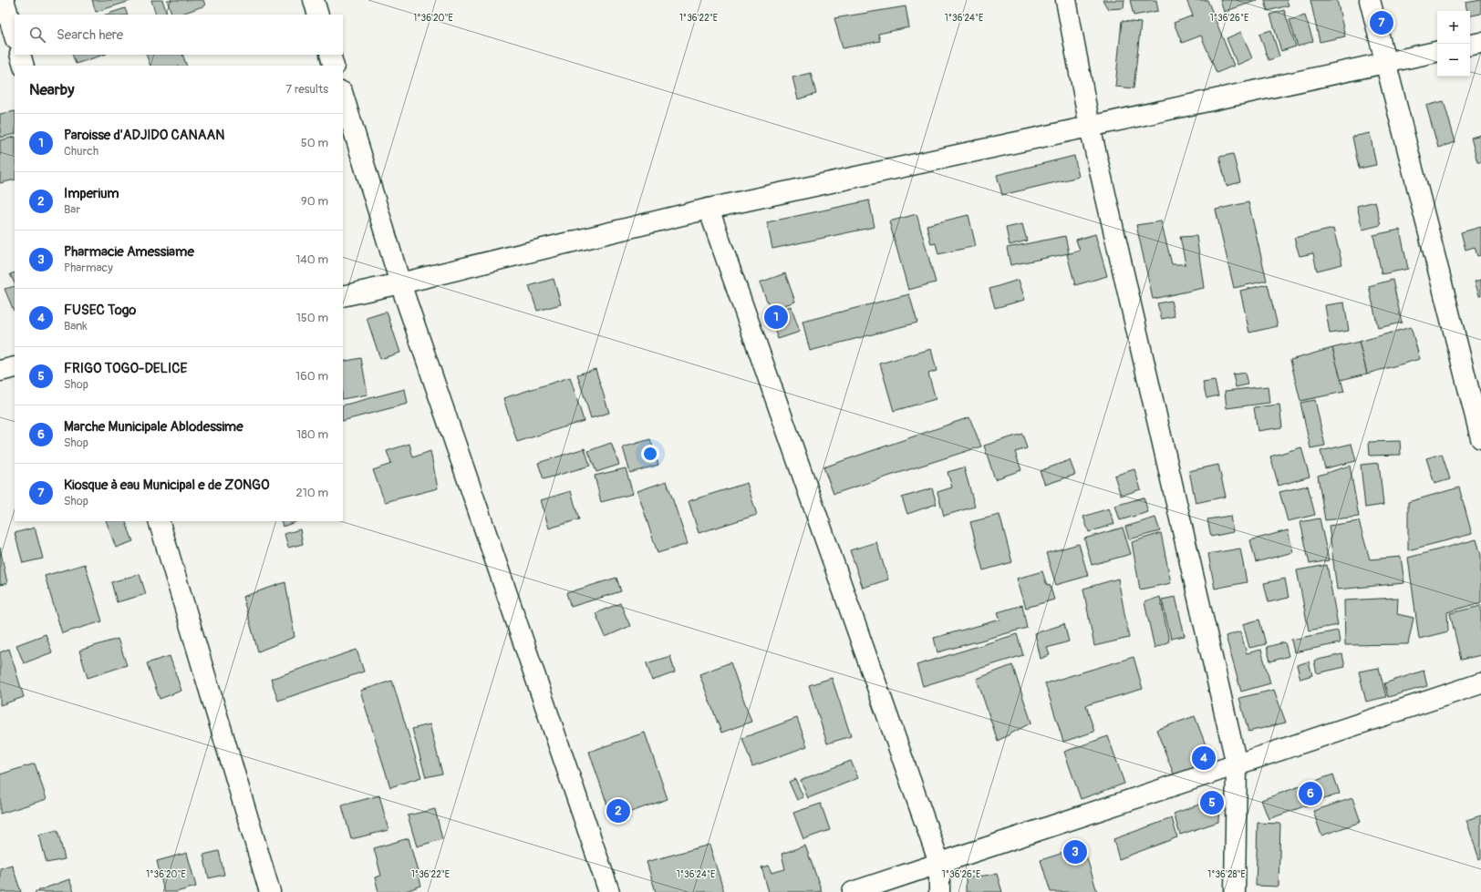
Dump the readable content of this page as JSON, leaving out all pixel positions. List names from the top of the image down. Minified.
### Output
{"page":{"pins":["7","1","4","6","5","2","3"],"map_buttons":["+","−"],"search":"Search here","heading":["Nearby","7 results"],"list":[{"mark":"1","name":"Paroisse d'ADJIDO CANAAN","note":"Church","value":"50 m"},{"mark":"2","name":"Imperium","note":"Bar","value":"90 m"},{"mark":"3","name":"Pharmacie Amessiame","note":"Pharmacy","value":"140 m"},{"mark":"4","name":"FUSEC Togo","note":"Bank","value":"150 m"},{"mark":"5","name":"FRIGO TOGO-DELICE","note":"Shop","value":"160 m"},{"mark":"6","name":"Marche Municipale Ablodessime","note":"Shop","value":"180 m"},{"mark":"7","name":"Kiosque à eau Municipal e de ZONGO","note":"Shop","value":"210 m"}]},"coordinates":["1°36'20\"E","1°36'22\"E","1°36'24\"E","1°36'26\"E","1°36'28\"E"]}
